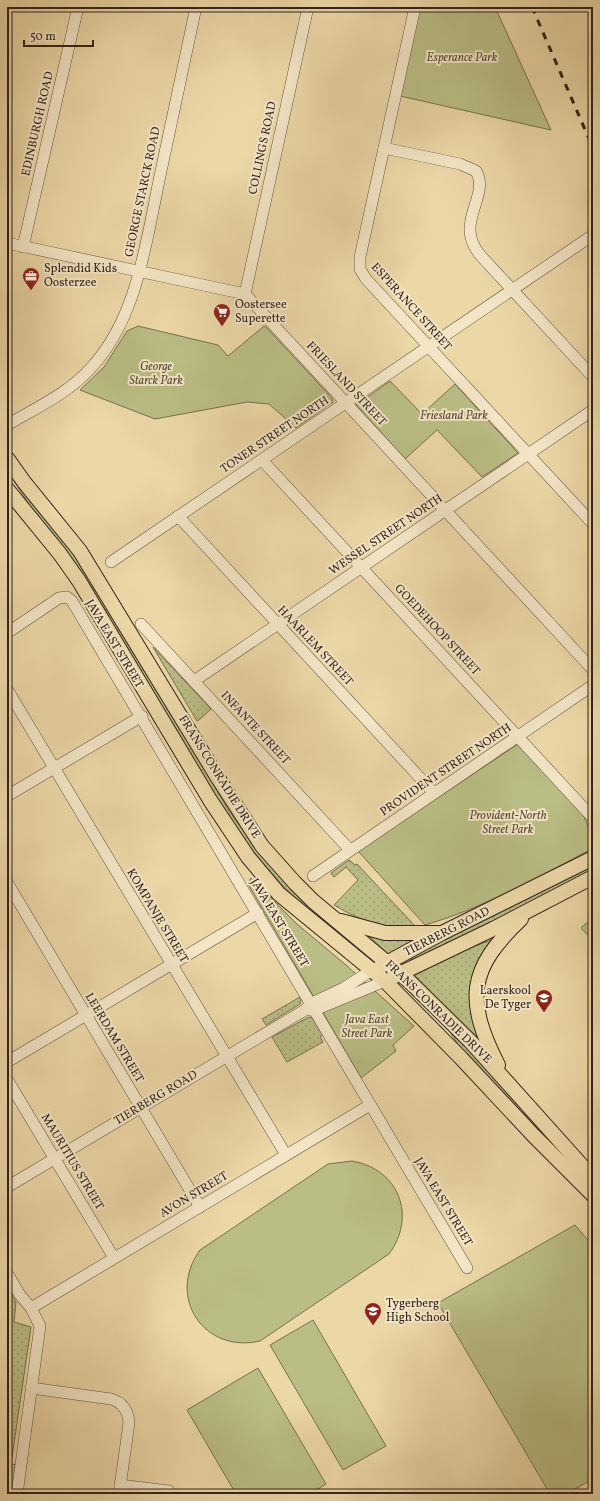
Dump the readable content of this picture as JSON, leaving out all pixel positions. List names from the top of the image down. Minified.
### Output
{"streets":{"main road":["FRANS CONRADIE DRIVE","TIERBERG ROAD"],"street":["EDINBURGH ROAD","COLLINGS ROAD","GEORGE STARCK ROAD","ESPERANCE STREET","FRIESLAND STREET","TONER STREET NORTH","WESSEL STREET NORTH","GOEDEHOOP STREET","JAVA EAST STREET","HAARLEM STREET","INFANTE STREET","PROVIDENT STREET NORTH","KOMPANJE STREET","LEERDAM STREET","MAURITIUS STREET","AVON STREET"]},"crossings":[["COLLINGS ROAD","FRIESLAND STREET"],["ESPERANCE STREET","TONER STREET NORTH"],["ESPERANCE STREET","WESSEL STREET NORTH"],["FRIESLAND STREET","TONER STREET NORTH"],["FRIESLAND STREET","WESSEL STREET NORTH"],["TONER STREET NORTH","GOEDEHOOP STREET"],["TONER STREET NORTH","HAARLEM STREET"],["WESSEL STREET NORTH","GOEDEHOOP STREET"],["WESSEL STREET NORTH","HAARLEM STREET"],["WESSEL STREET NORTH","INFANTE STREET"],["GOEDEHOOP STREET","PROVIDENT STREET NORTH"],["JAVA EAST STREET","TIERBERG ROAD"],["JAVA EAST STREET","AVON STREET"],["HAARLEM STREET","PROVIDENT STREET NORTH"],["INFANTE STREET","PROVIDENT STREET NORTH"],["FRANS CONRADIE DRIVE","TIERBERG ROAD"],["KOMPANJE STREET","TIERBERG ROAD"],["KOMPANJE STREET","AVON STREET"],["TIERBERG ROAD","LEERDAM STREET"],["TIERBERG ROAD","MAURITIUS STREET"],["LEERDAM STREET","AVON STREET"],["MAURITIUS STREET","AVON STREET"]],"parks":["Esperance Park","George Starck Park","Friesland Park","Provident-North Street Park","Java East Street Park"],"places":{"office":["Splendid Kids Oosterzee"],"supermarket":["Oostersee Superette"],"school or university":["Laerskool De Tyger","Tygerberg High School"]},"scale_bar":"50 m"}
